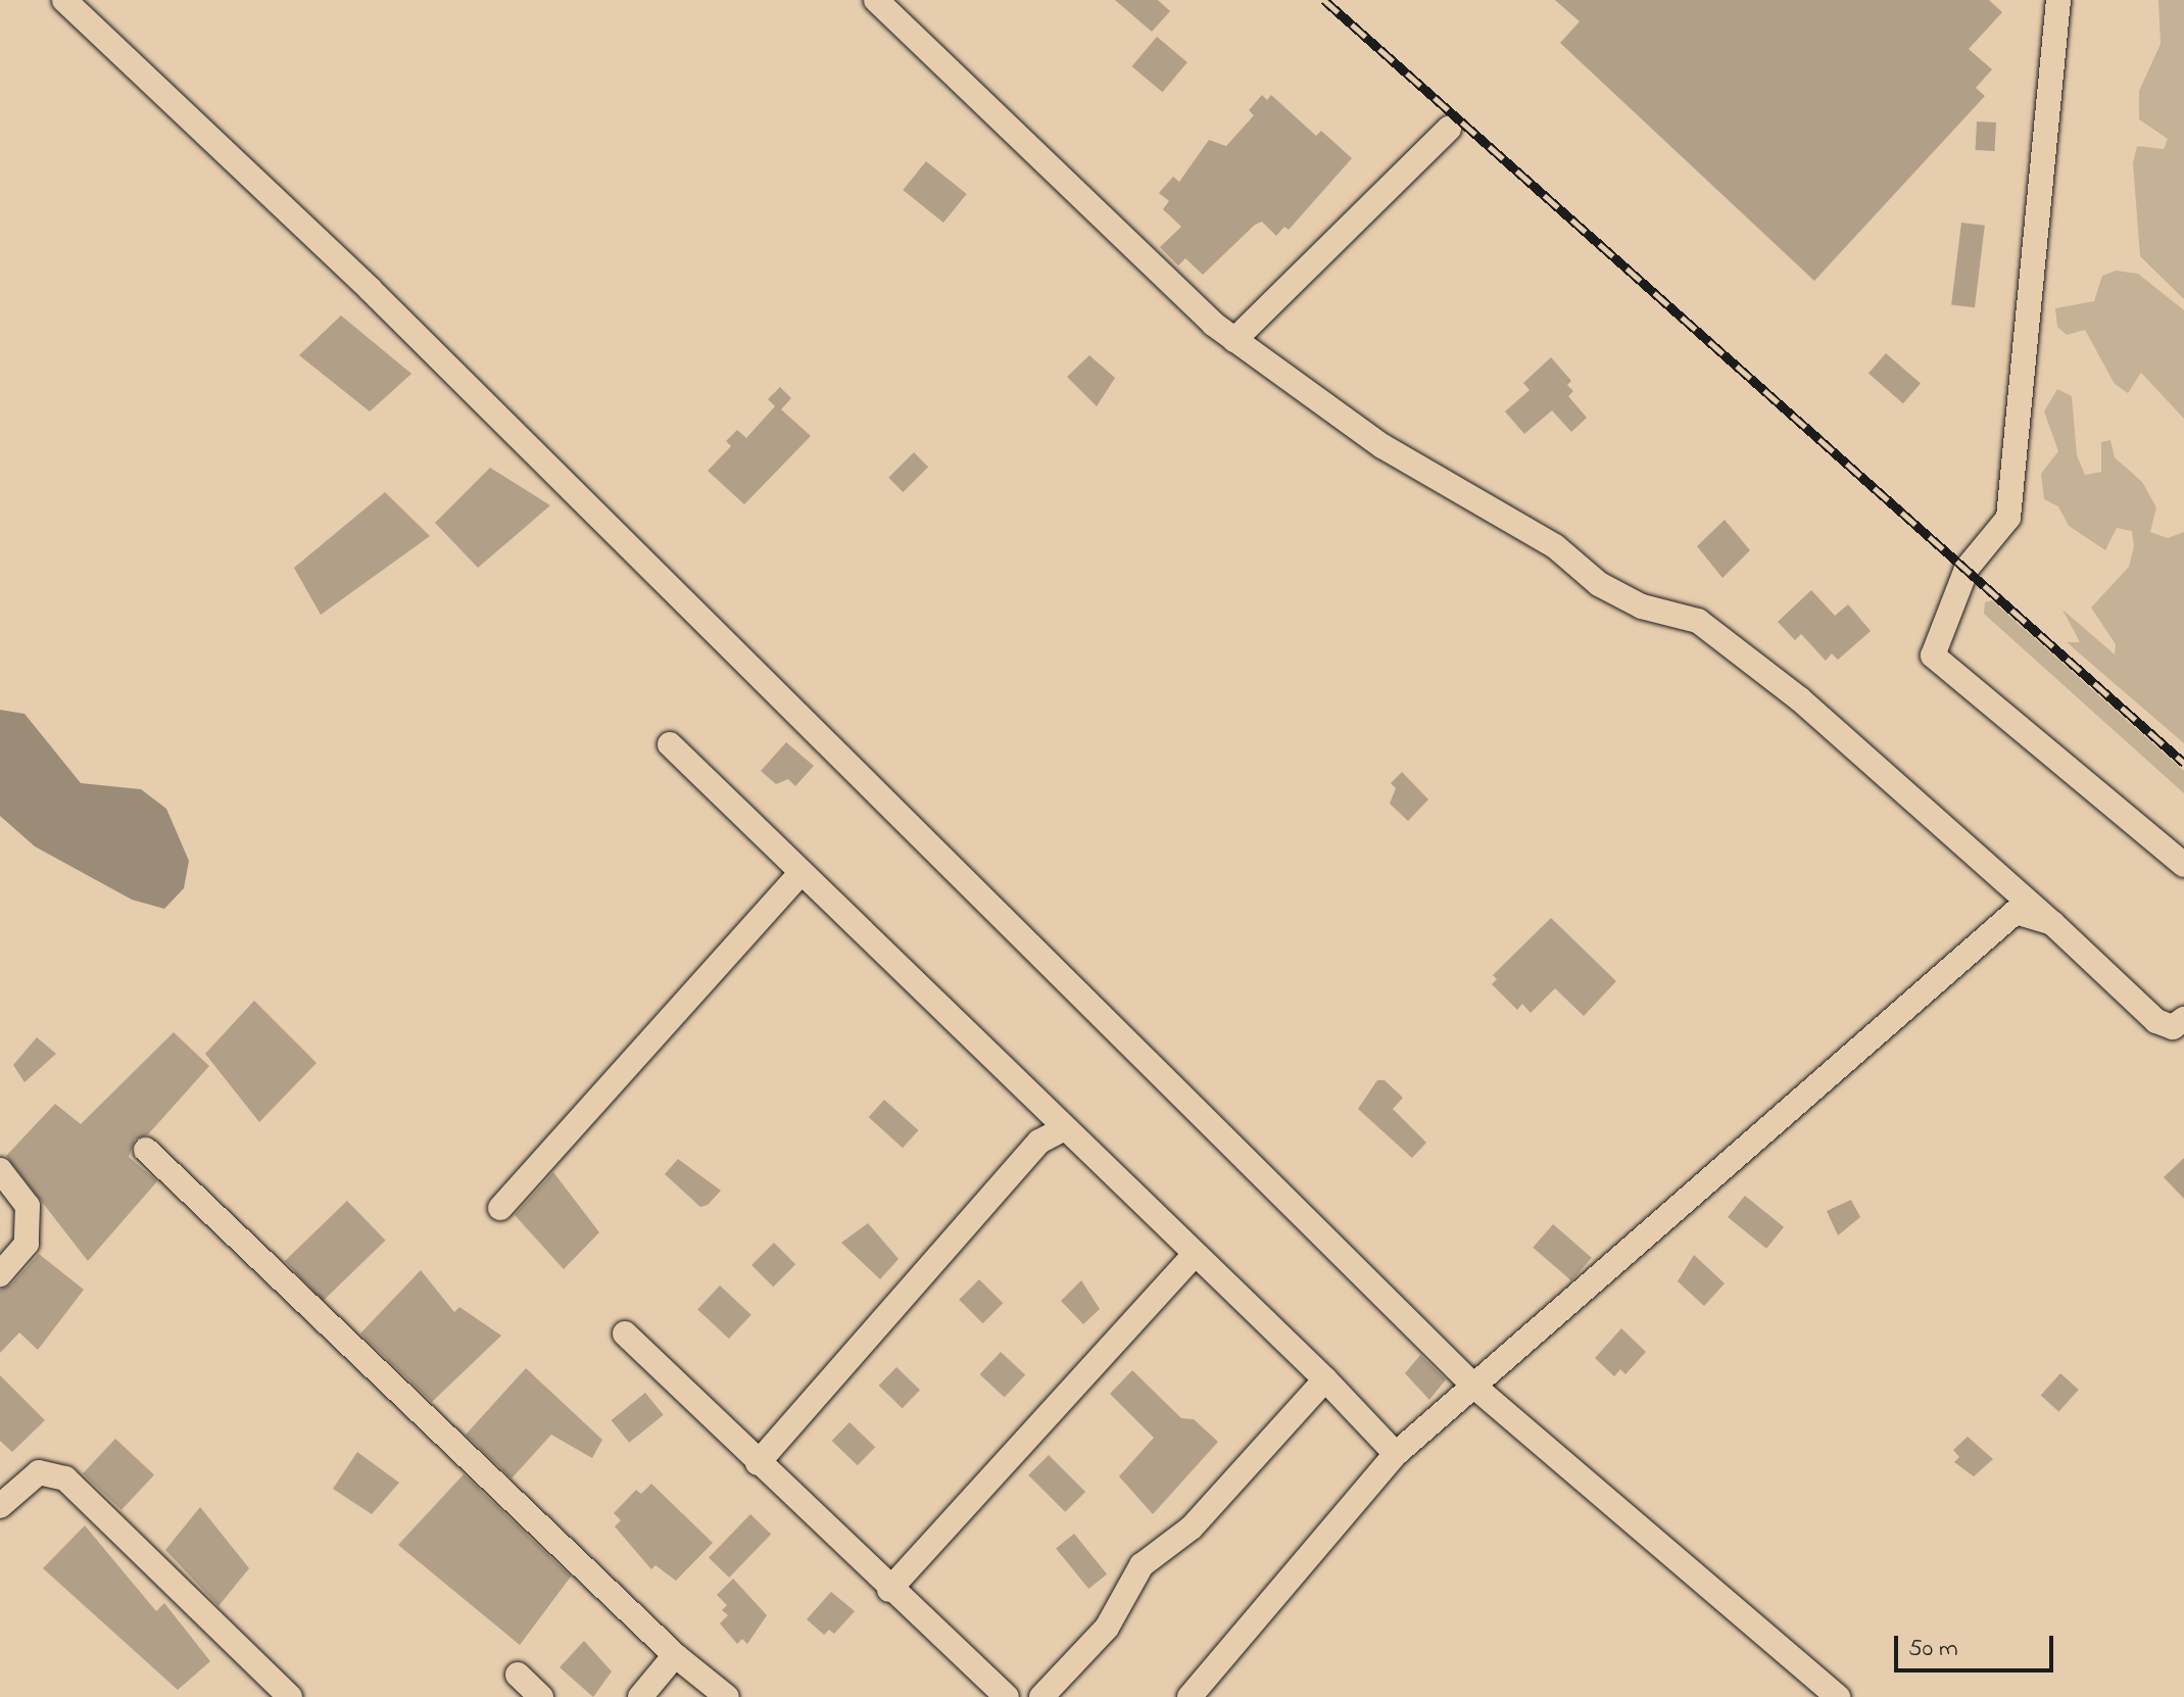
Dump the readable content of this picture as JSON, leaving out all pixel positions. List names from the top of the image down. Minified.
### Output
{"scale_bar":"50 m"}
